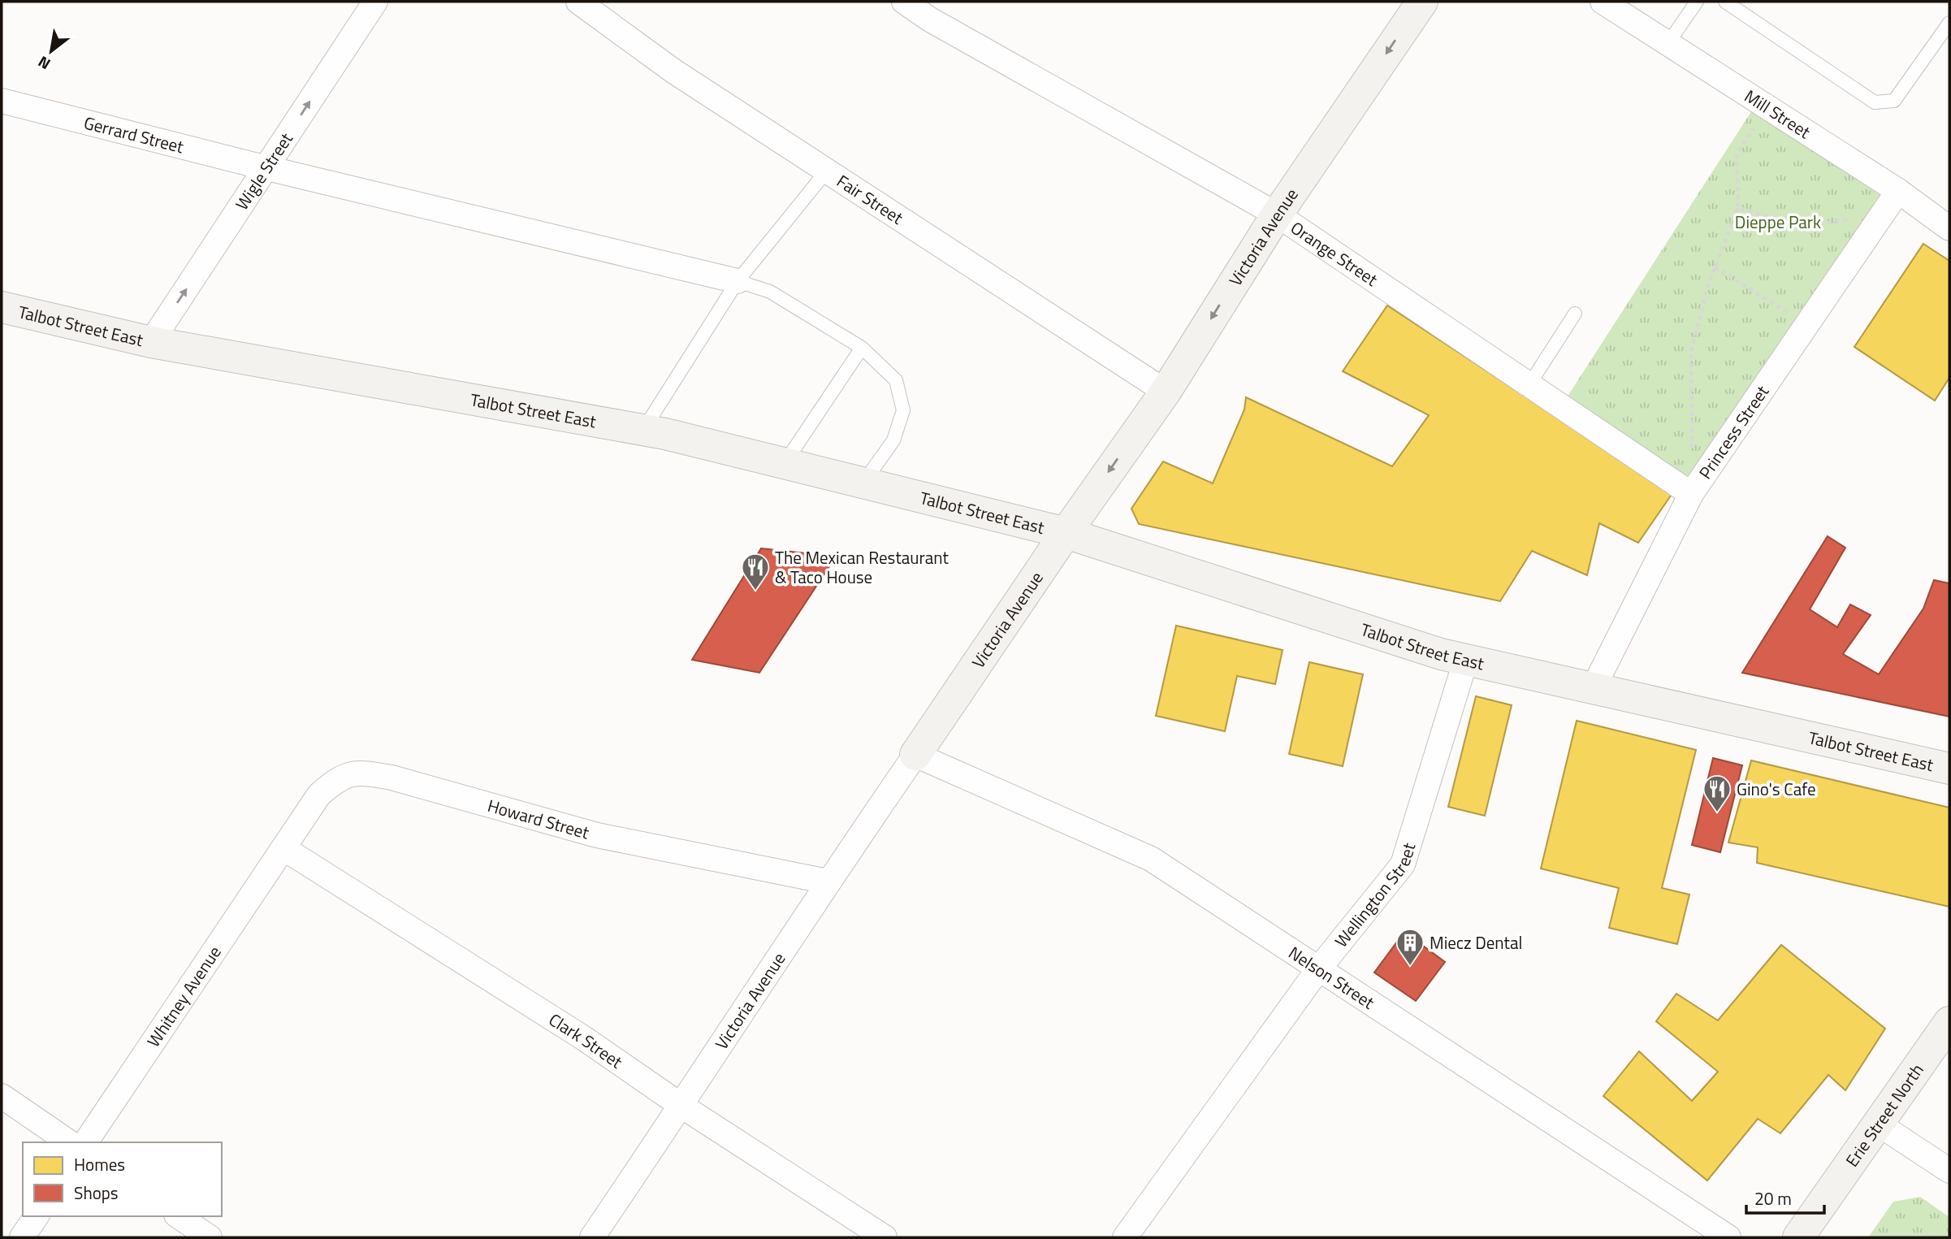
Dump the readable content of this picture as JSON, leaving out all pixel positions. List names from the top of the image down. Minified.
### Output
{"streets":{"main road":["Victoria Avenue","Talbot Street East","Erie Street North"],"street":["Mill Street","Gerrard Street","Wigle Street","Fair Street","Orange Street","Princess Street","Howard Street","Wellington Street","Nelson Street","Whitney Avenue","Clark Street"]},"crossings":[["Mill Street","Princess Street"],["Gerrard Street","Wigle Street"],["Wigle Street","Talbot Street East"],["Fair Street","Victoria Avenue"],["Victoria Avenue","Orange Street"],["Victoria Avenue","Talbot Street East"],["Victoria Avenue","Howard Street"],["Victoria Avenue","Nelson Street"],["Victoria Avenue","Clark Street"],["Orange Street","Princess Street"],["Talbot Street East","Princess Street"],["Talbot Street East","Wellington Street"],["Howard Street","Whitney Avenue"],["Howard Street","Clark Street"],["Wellington Street","Nelson Street"],["Whitney Avenue","Clark Street"]],"one_way":["Wigle Street","Victoria Avenue"],"parks":["Dieppe Park"],"places":{"restaurant":["The Mexican Restaurant & Taco House","Gino's Cafe"],"building":["Miecz Dental"]},"legend":["Homes","Shops"],"scale_bar":"20 m","north":"bottom left"}
